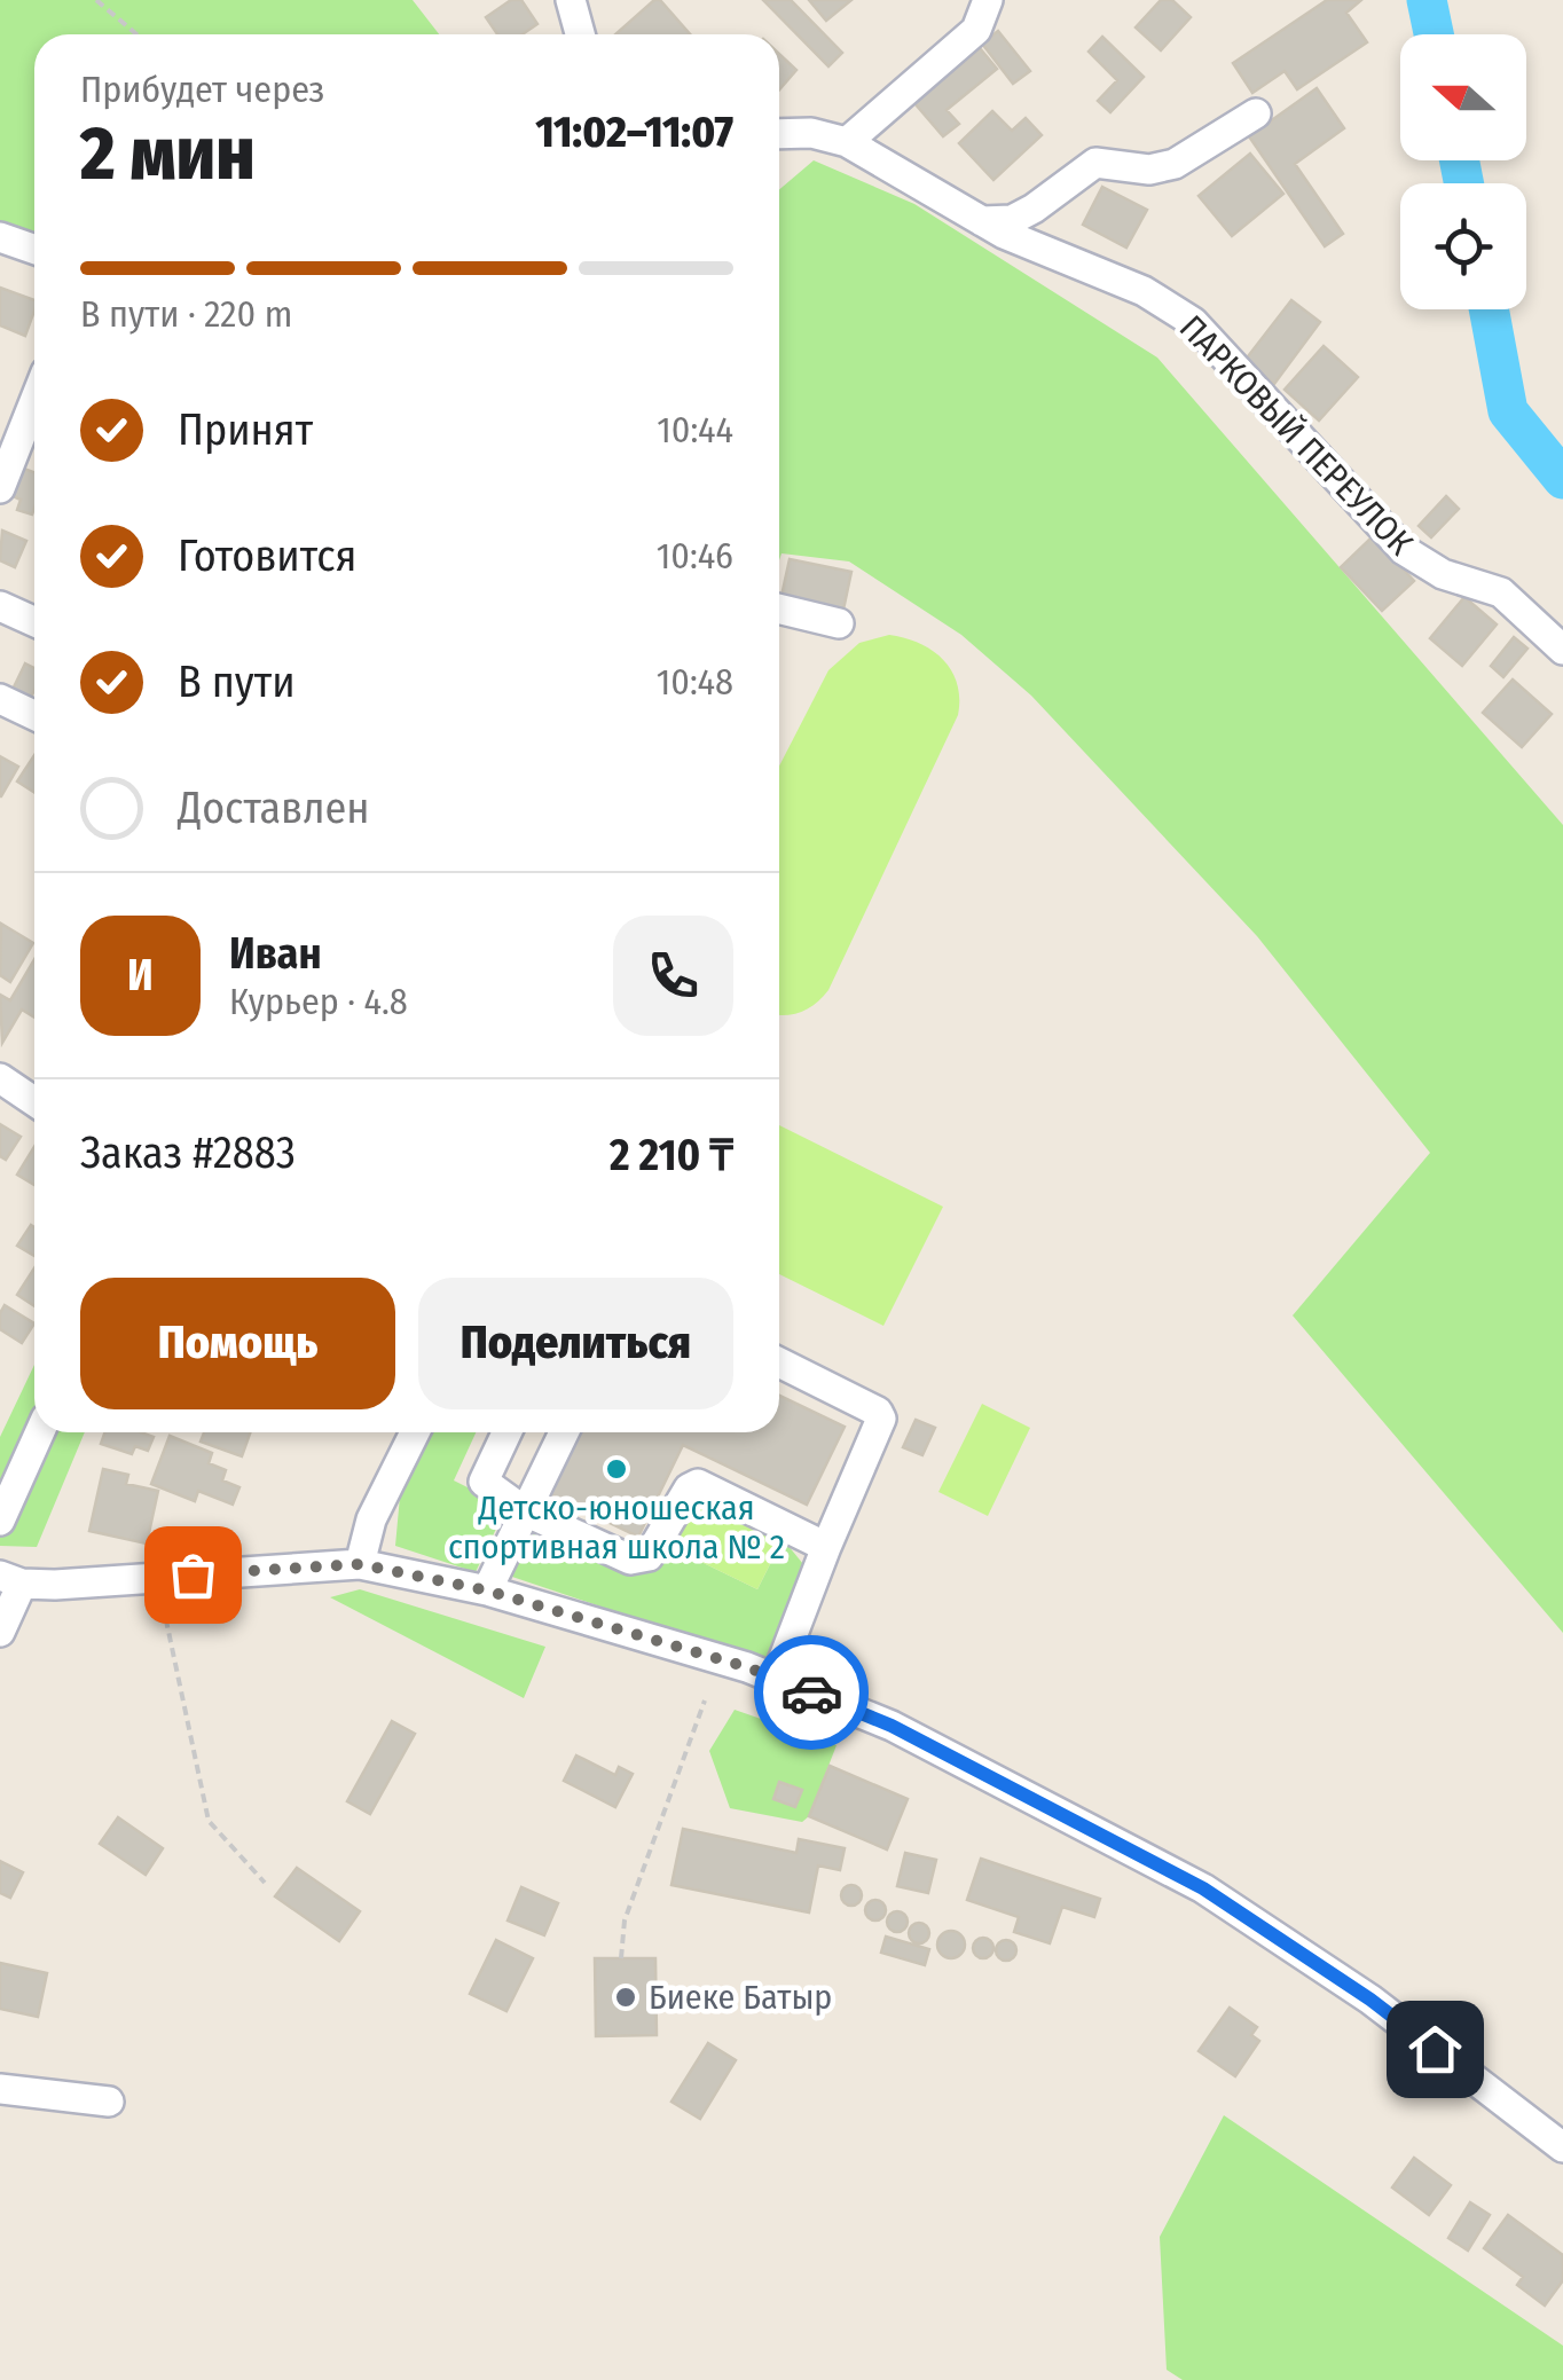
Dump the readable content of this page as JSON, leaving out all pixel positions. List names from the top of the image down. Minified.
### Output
{"streets":{"street":["ПАРКОВЫЙ ПЕРЕУЛОК"]},"places":["Детско-юношеская спортивная школа № 2","Биеке Батыр"],"north":"left","page":{"heading":["2 мин","Прибудет через","11:02–11:07"],"panel":["Иван","Курьер · 4.8","Заказ #2883","2 210 ₸"],"bar":"В пути · 220 m","list":[["Принят","10:44"],["Готовится","10:46"],["В пути","10:48"],"Доставлен"],"round":"И","buttons":["Помощь","Поделиться"]}}
